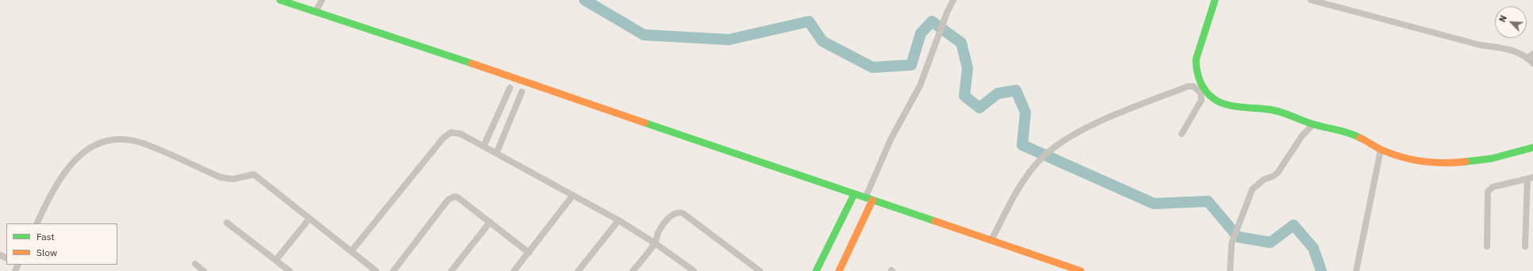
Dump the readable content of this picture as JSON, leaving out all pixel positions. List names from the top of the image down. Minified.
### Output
{"legend":["Fast","Slow"],"north":"top left"}
